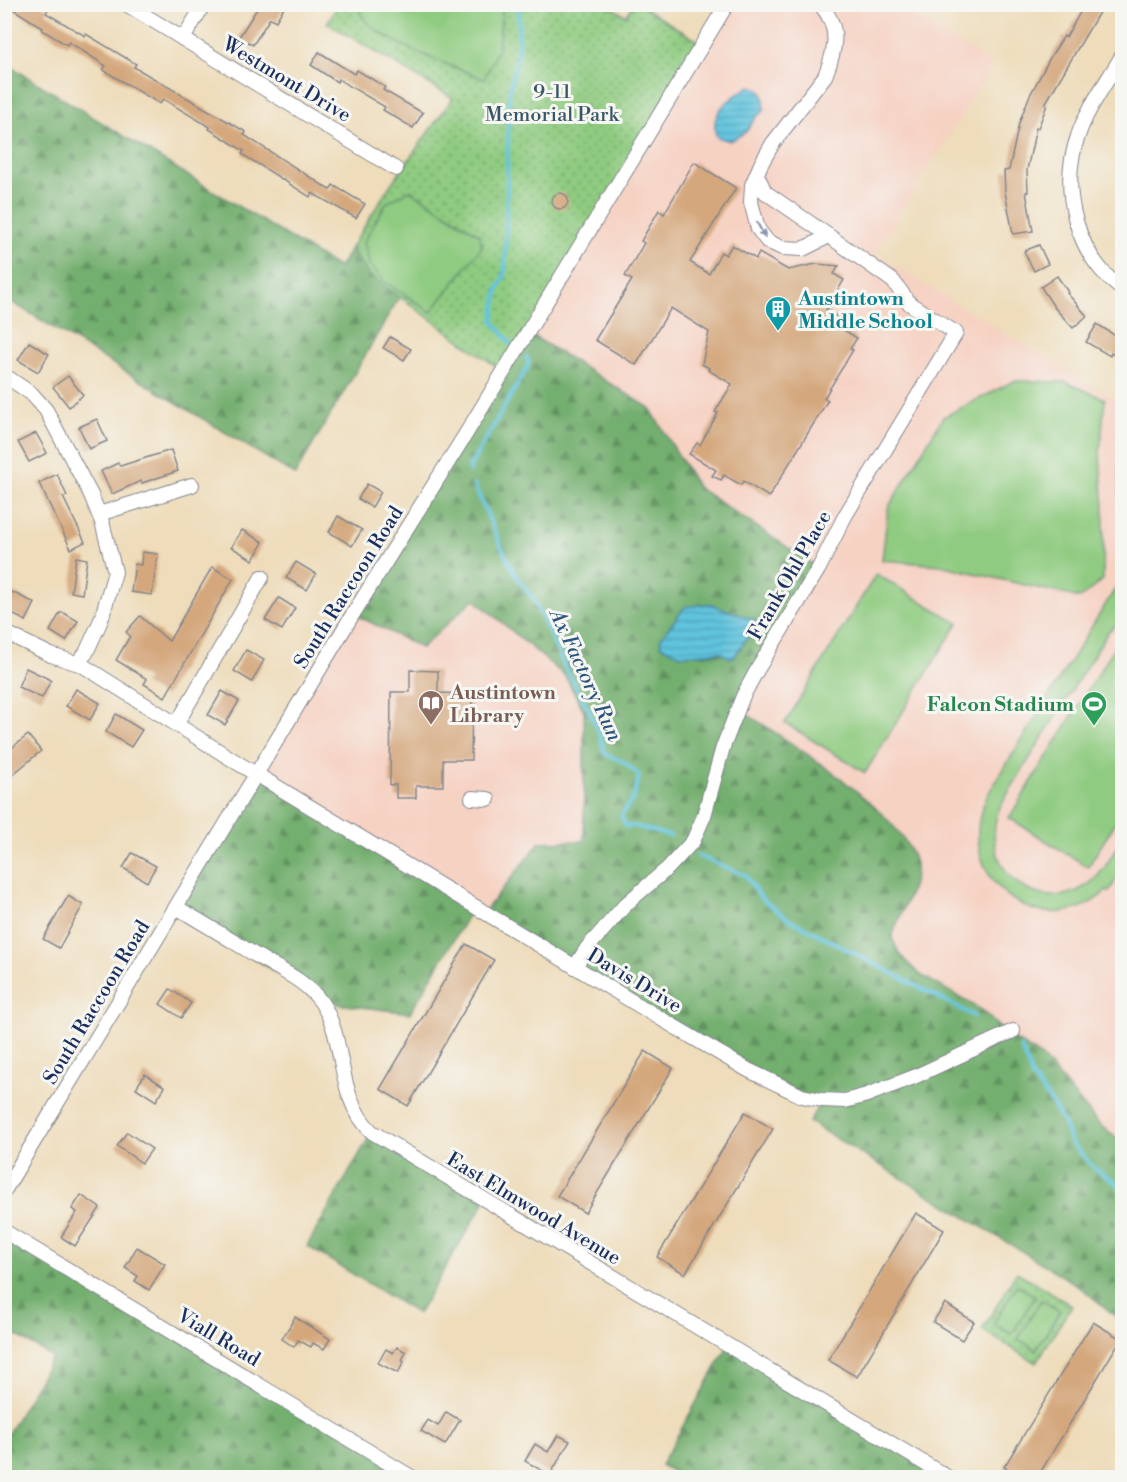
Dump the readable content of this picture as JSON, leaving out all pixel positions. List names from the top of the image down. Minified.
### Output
{"streets":{"street":["Westmont Drive","Frank Ohl Place","South Raccoon Road","Davis Drive","East Elmwood Avenue","Viall Road"]},"crossings":[["Frank Ohl Place","Davis Drive"],["South Raccoon Road","Davis Drive"],["South Raccoon Road","East Elmwood Avenue"]],"water":["Ax Factory Run"],"parks":["9-11 Memorial Park"],"places":{"building":["Austintown Middle School"],"library":["Austintown Library"],"sports":["Falcon Stadium"]}}
